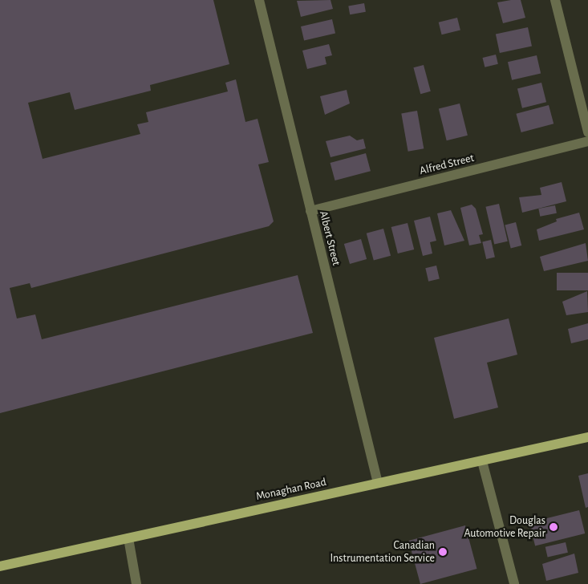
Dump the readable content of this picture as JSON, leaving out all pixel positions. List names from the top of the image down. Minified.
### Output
{"streets":{"main road":["Monaghan Road"],"street":["Alfred Street","Albert Street"]},"crossings":[["Alfred Street","Albert Street"],["Albert Street","Monaghan Road"]],"places":["Douglas Automotive Repair","Canadian Instrumentation Service"]}
